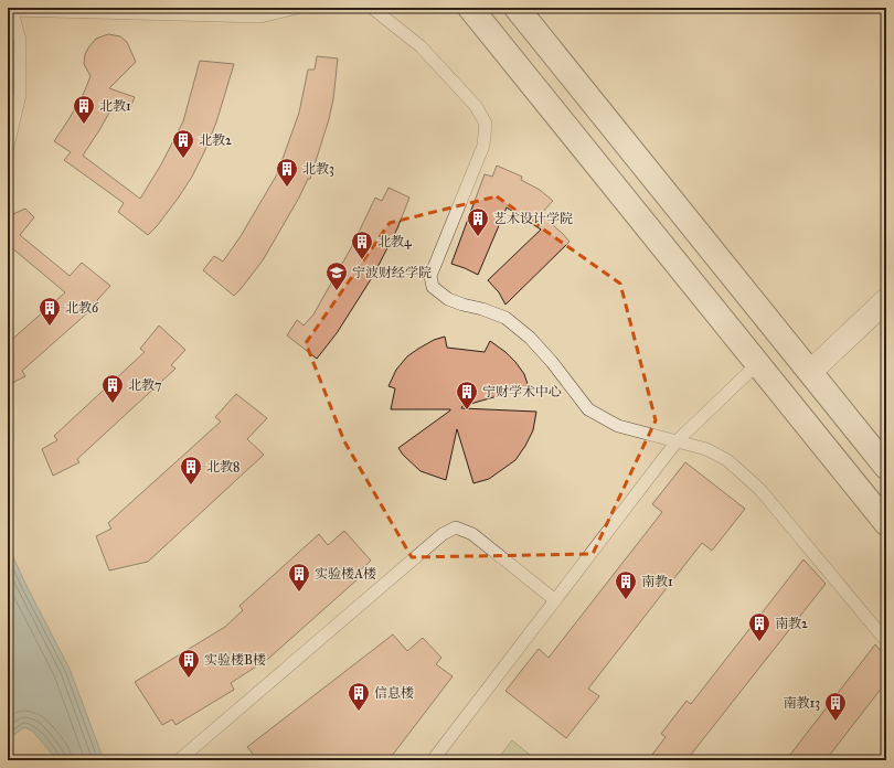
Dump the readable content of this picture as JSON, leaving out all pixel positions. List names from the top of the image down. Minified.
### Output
{"places":{"building":["北教1","北教2","北教3","艺术设计学院","北教4","北教6","北教7","宁财学术中心","北教8","实验楼A楼","南教1","南教2","实验楼B楼","信息楼","南教13"],"school or university":["宁波财经学院"]}}
